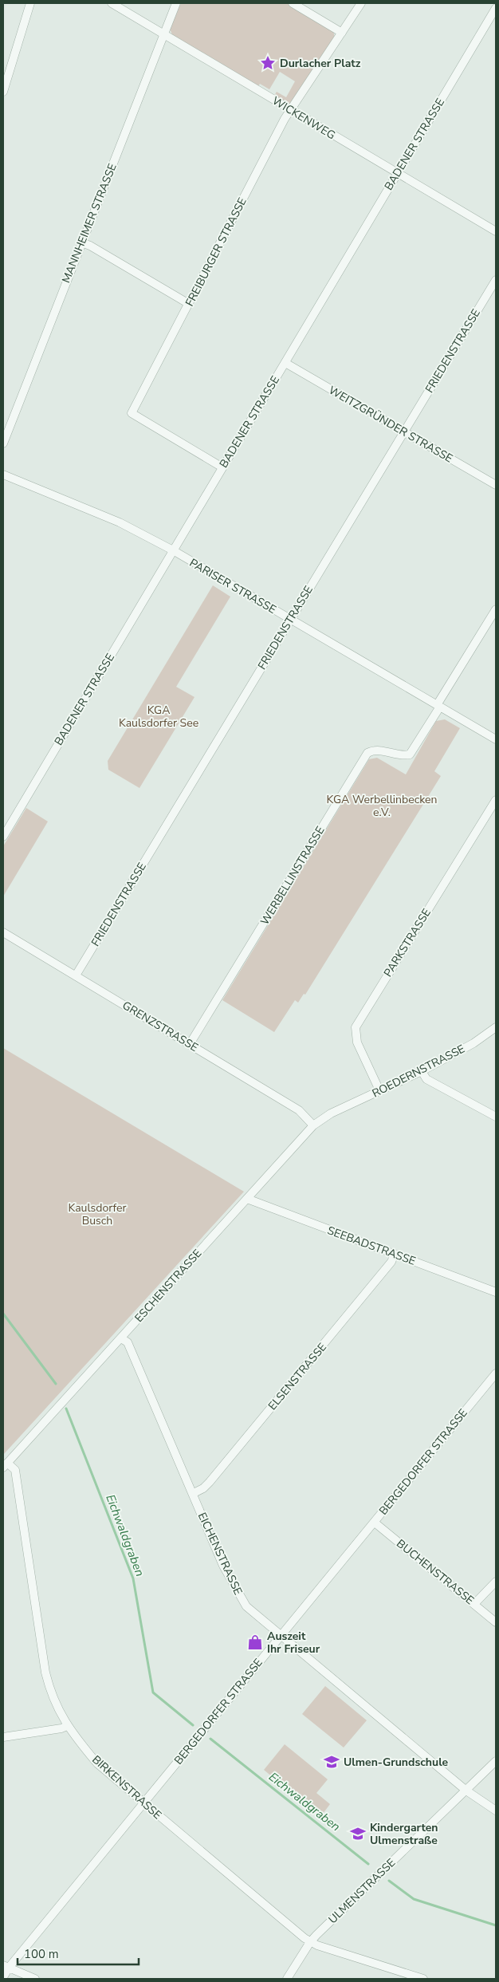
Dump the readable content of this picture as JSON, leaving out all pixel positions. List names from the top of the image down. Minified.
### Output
{"streets":{"street":["WICKENWEG","BADENER STRASSE","MANNHEIMER STRASSE","FREIBURGER STRASSE","FRIEDENSTRASSE","WEITZGRÜNDER STRASSE","PARISER STRASSE","WERBELLINSTRASSE","PARKSTRASSE","GRENZSTRASSE","ROEDERNSTRASSE","SEEBADSTRASSE","ESCHENSTRASSE","ELSENSTRASSE","BERGEDORFER STRASSE","EICHENSTRASSE","BUCHENSTRASSE","BIRKENSTRASSE","ULMENSTRASSE"]},"crossings":[["WICKENWEG","BADENER STRASSE"],["WICKENWEG","MANNHEIMER STRASSE"],["WICKENWEG","FREIBURGER STRASSE"],["BADENER STRASSE","FREIBURGER STRASSE"],["BADENER STRASSE","WEITZGRÜNDER STRASSE"],["BADENER STRASSE","PARISER STRASSE"],["FRIEDENSTRASSE","WEITZGRÜNDER STRASSE"],["FRIEDENSTRASSE","PARISER STRASSE"],["FRIEDENSTRASSE","GRENZSTRASSE"],["PARISER STRASSE","WERBELLINSTRASSE"],["WERBELLINSTRASSE","GRENZSTRASSE"],["PARKSTRASSE","ROEDERNSTRASSE"],["GRENZSTRASSE","ESCHENSTRASSE"],["ROEDERNSTRASSE","ESCHENSTRASSE"],["SEEBADSTRASSE","ESCHENSTRASSE"],["SEEBADSTRASSE","ELSENSTRASSE"],["ESCHENSTRASSE","EICHENSTRASSE"],["ESCHENSTRASSE","BIRKENSTRASSE"],["ELSENSTRASSE","EICHENSTRASSE"],["BERGEDORFER STRASSE","EICHENSTRASSE"],["BERGEDORFER STRASSE","BUCHENSTRASSE"],["BERGEDORFER STRASSE","BIRKENSTRASSE"],["EICHENSTRASSE","ULMENSTRASSE"],["BIRKENSTRASSE","ULMENSTRASSE"]],"water":["Eichwaldgraben"],"parks":["KGA Kaulsdorfer See","KGA Werbellinbecken e.V.","Kaulsdorfer Busch"],"places":{"place":["Durlacher Platz"],"shop":["Auszeit Ihr Friseur"],"school or university":["Ulmen-Grundschule","Kindergarten Ulmenstraße"]},"scale_bar":"100 m"}
